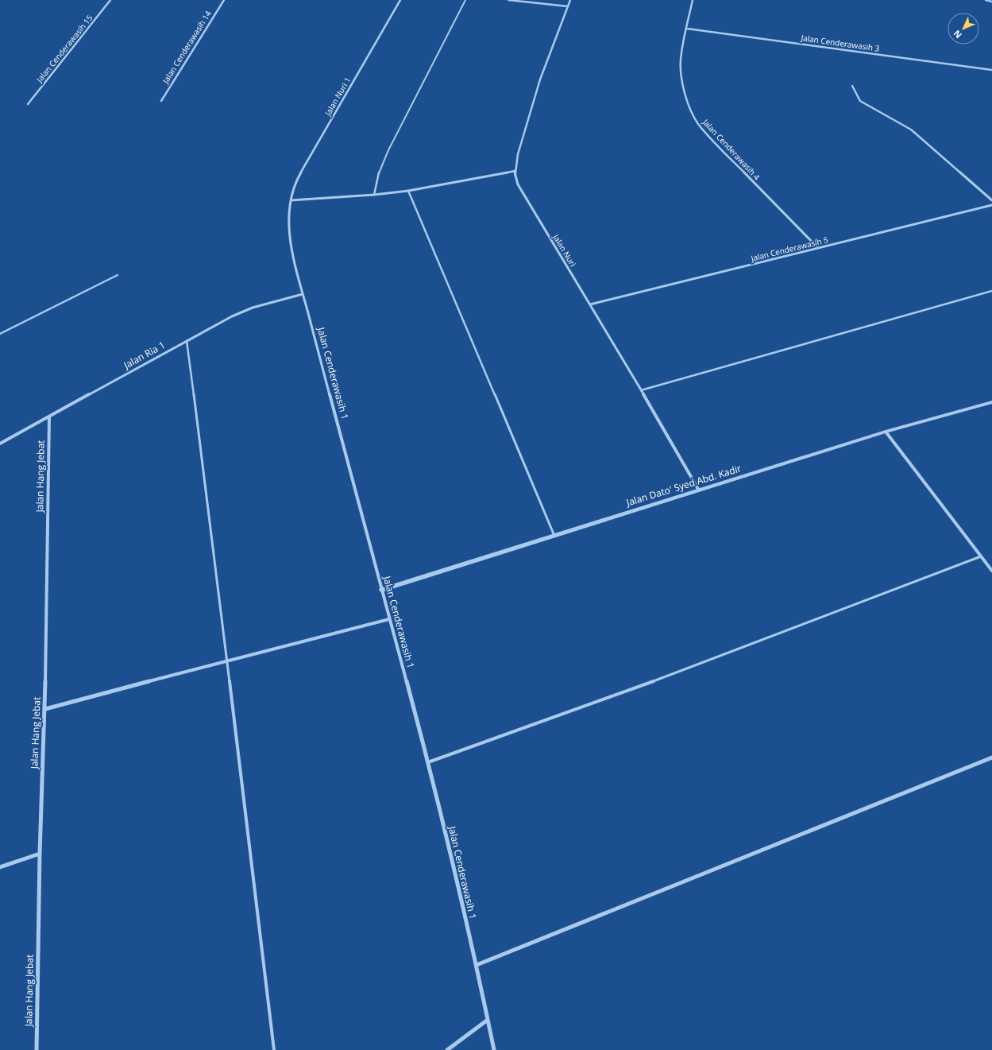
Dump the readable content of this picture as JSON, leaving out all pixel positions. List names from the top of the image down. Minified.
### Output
{"streets":{"street":["Jalan Cenderawasih 3","Jalan Cenderawasih 14","Jalan Cenderawasih 15","Jalan Nuri 1","Jalan Cenderawasih 4","Jalan Cenderawasih 5","Jalan Nuri","Jalan Ria 1","Jalan Cenderawasih 1","Jalan Hang Jebat","Jalan Dato' Syed Abd. Kadir"]},"crossings":[["Jalan Cenderawasih 3","Jalan Cenderawasih 4"],["Jalan Nuri 1","Jalan Cenderawasih 1"],["Jalan Cenderawasih 4","Jalan Cenderawasih 5"],["Jalan Cenderawasih 5","Jalan Nuri"],["Jalan Nuri","Jalan Dato' Syed Abd. Kadir"],["Jalan Ria 1","Jalan Cenderawasih 1"],["Jalan Ria 1","Jalan Hang Jebat"],["Jalan Cenderawasih 1","Jalan Dato' Syed Abd. Kadir"]],"north":"bottom left"}
